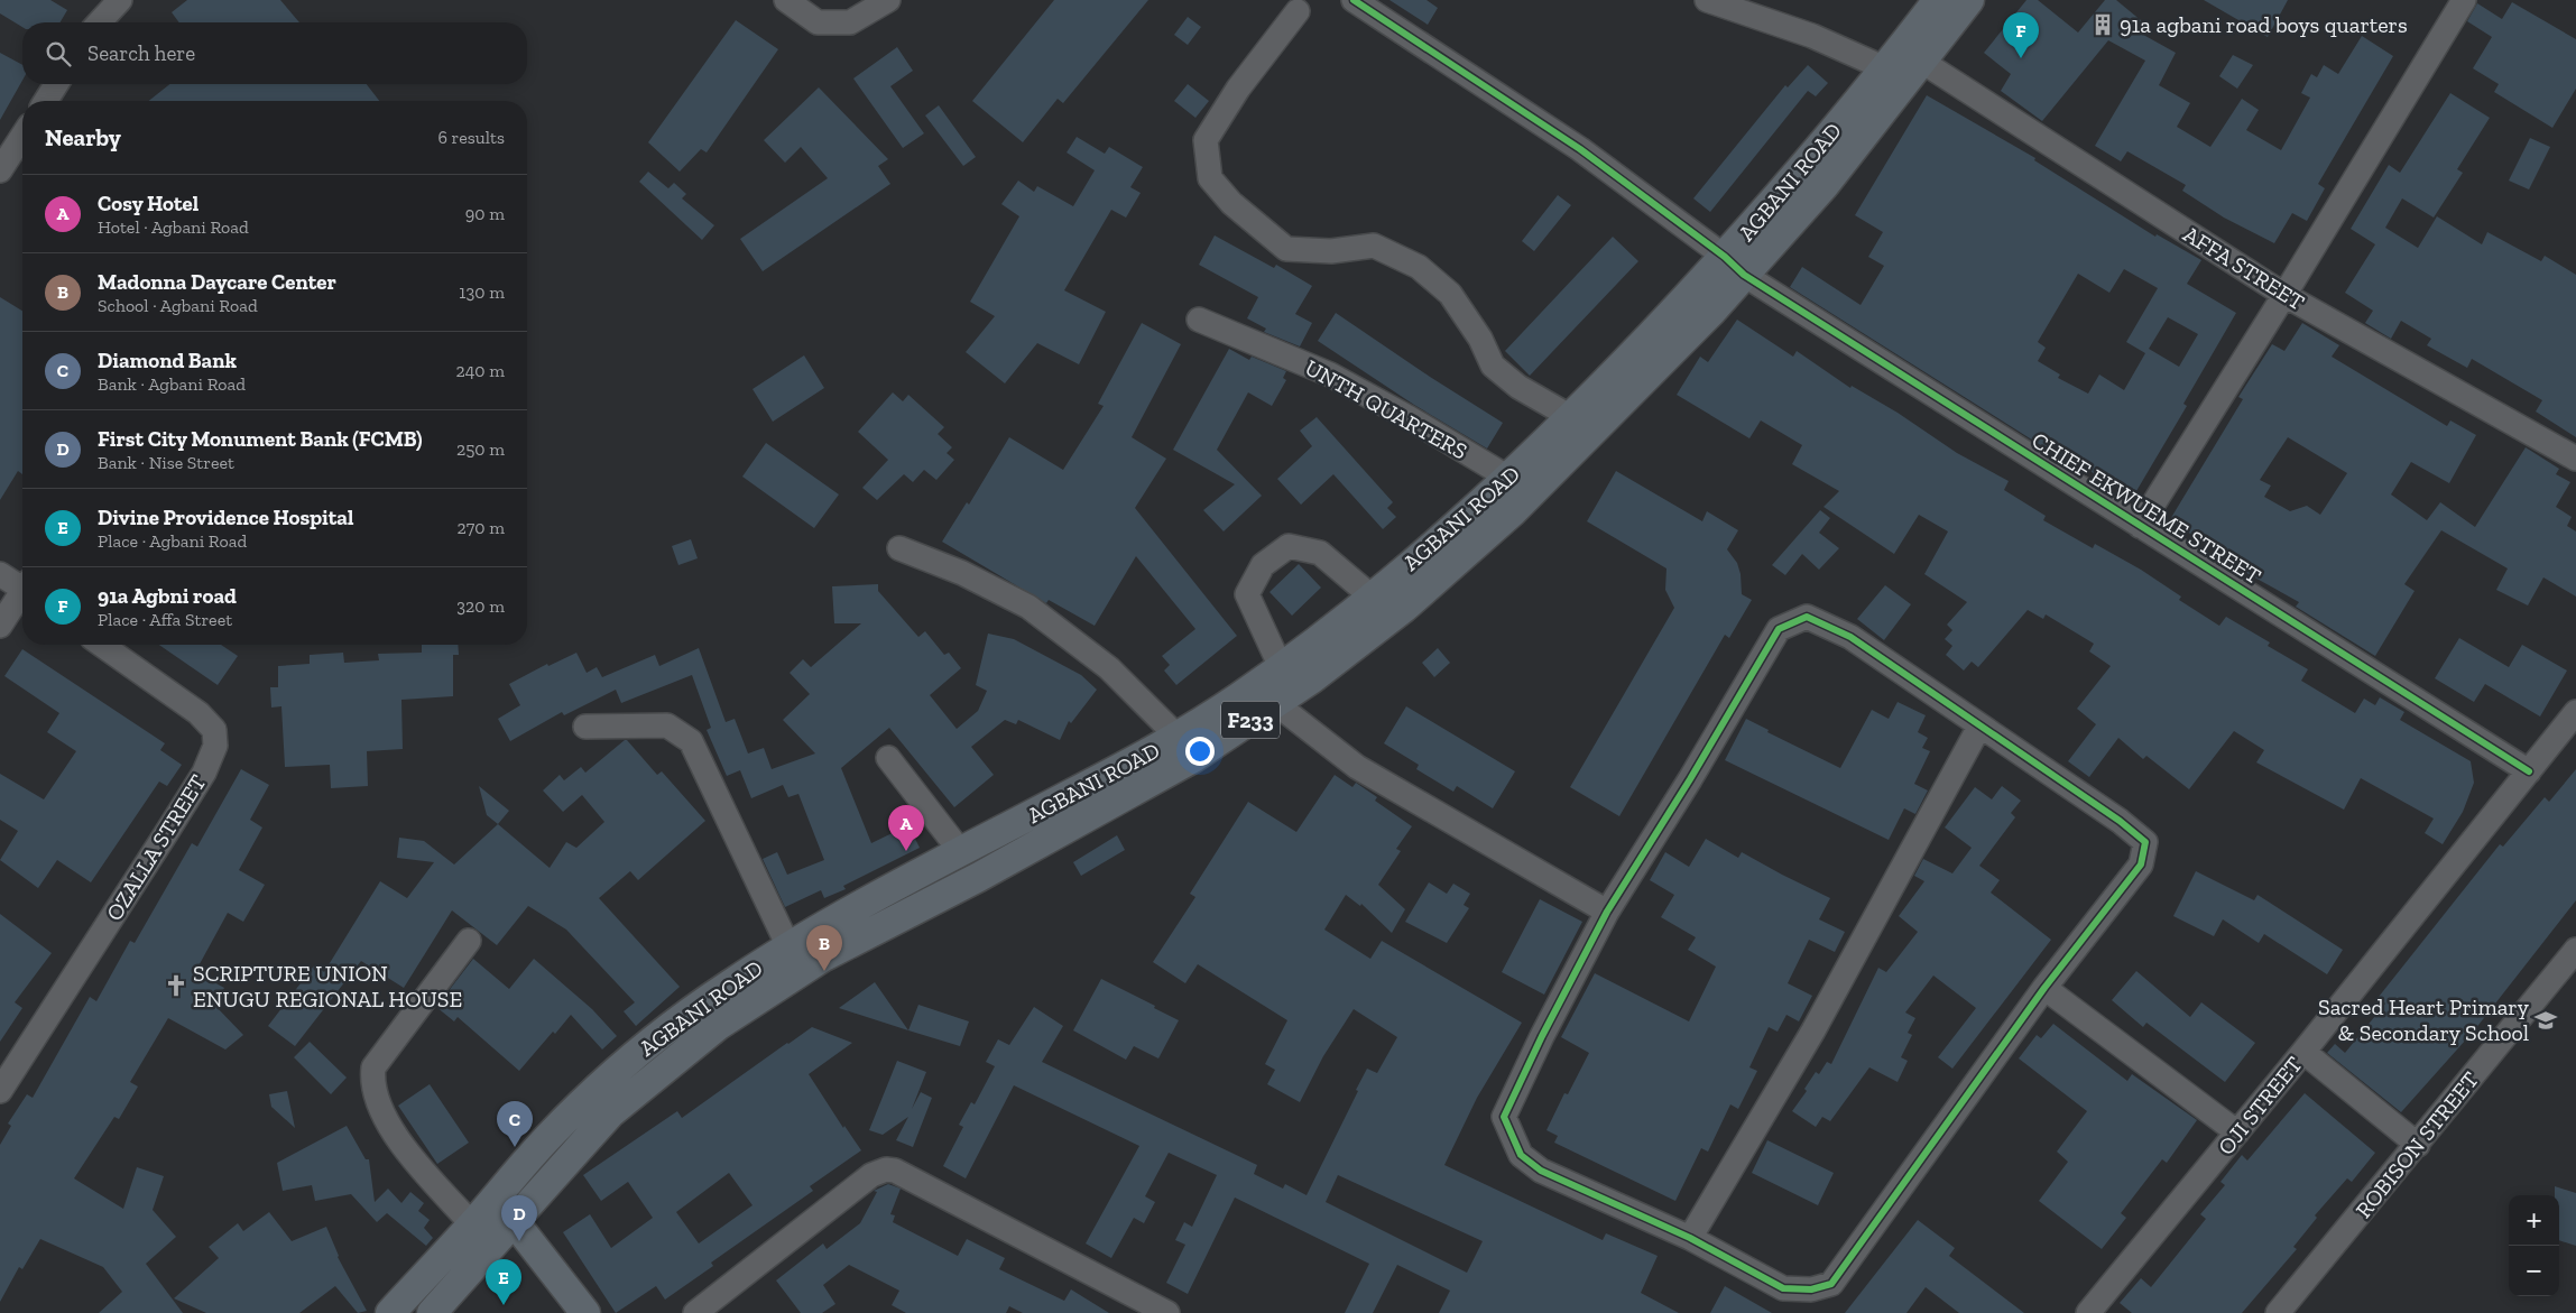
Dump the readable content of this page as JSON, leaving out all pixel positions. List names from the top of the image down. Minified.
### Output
{"streets":{"main road":["AGBANI ROAD","F233"],"street":["AFFA STREET","UNTH QUARTERS","CHIEF EKWUEME STREET","OZALLA STREET","OJI STREET","ROBISON STREET"]},"crossings":[["AGBANI ROAD","AFFA STREET"],["AGBANI ROAD","UNTH QUARTERS"],["AGBANI ROAD","CHIEF EKWUEME STREET"],["CHIEF EKWUEME STREET","OJI STREET"]],"places":{"building":["91a agbani road boys quarters"],"church":["SCRIPTURE UNION ENUGU REGIONAL HOUSE"],"school or university":["Sacred Heart Primary & Secondary School"]},"page":{"pins":["F","A","B","C","D","E"],"search":"Search here","heading":["Nearby","6 results"],"list":[{"mark":"A","name":"Cosy Hotel","note":"Hotel · Agbani Road","value":"90 m"},{"mark":"B","name":"Madonna Daycare Center","note":"School · Agbani Road","value":"130 m"},{"mark":"C","name":"Diamond Bank","note":"Bank · Agbani Road","value":"240 m"},{"mark":"D","name":"First City Monument Bank (FCMB)","note":"Bank · Nise Street","value":"250 m"},{"mark":"E","name":"Divine Providence Hospital","note":"Place · Agbani Road","value":"270 m"},{"mark":"F","name":"91a Agbni road","note":"Place · Affa Street","value":"320 m"}],"map_buttons":["+","−"]}}
